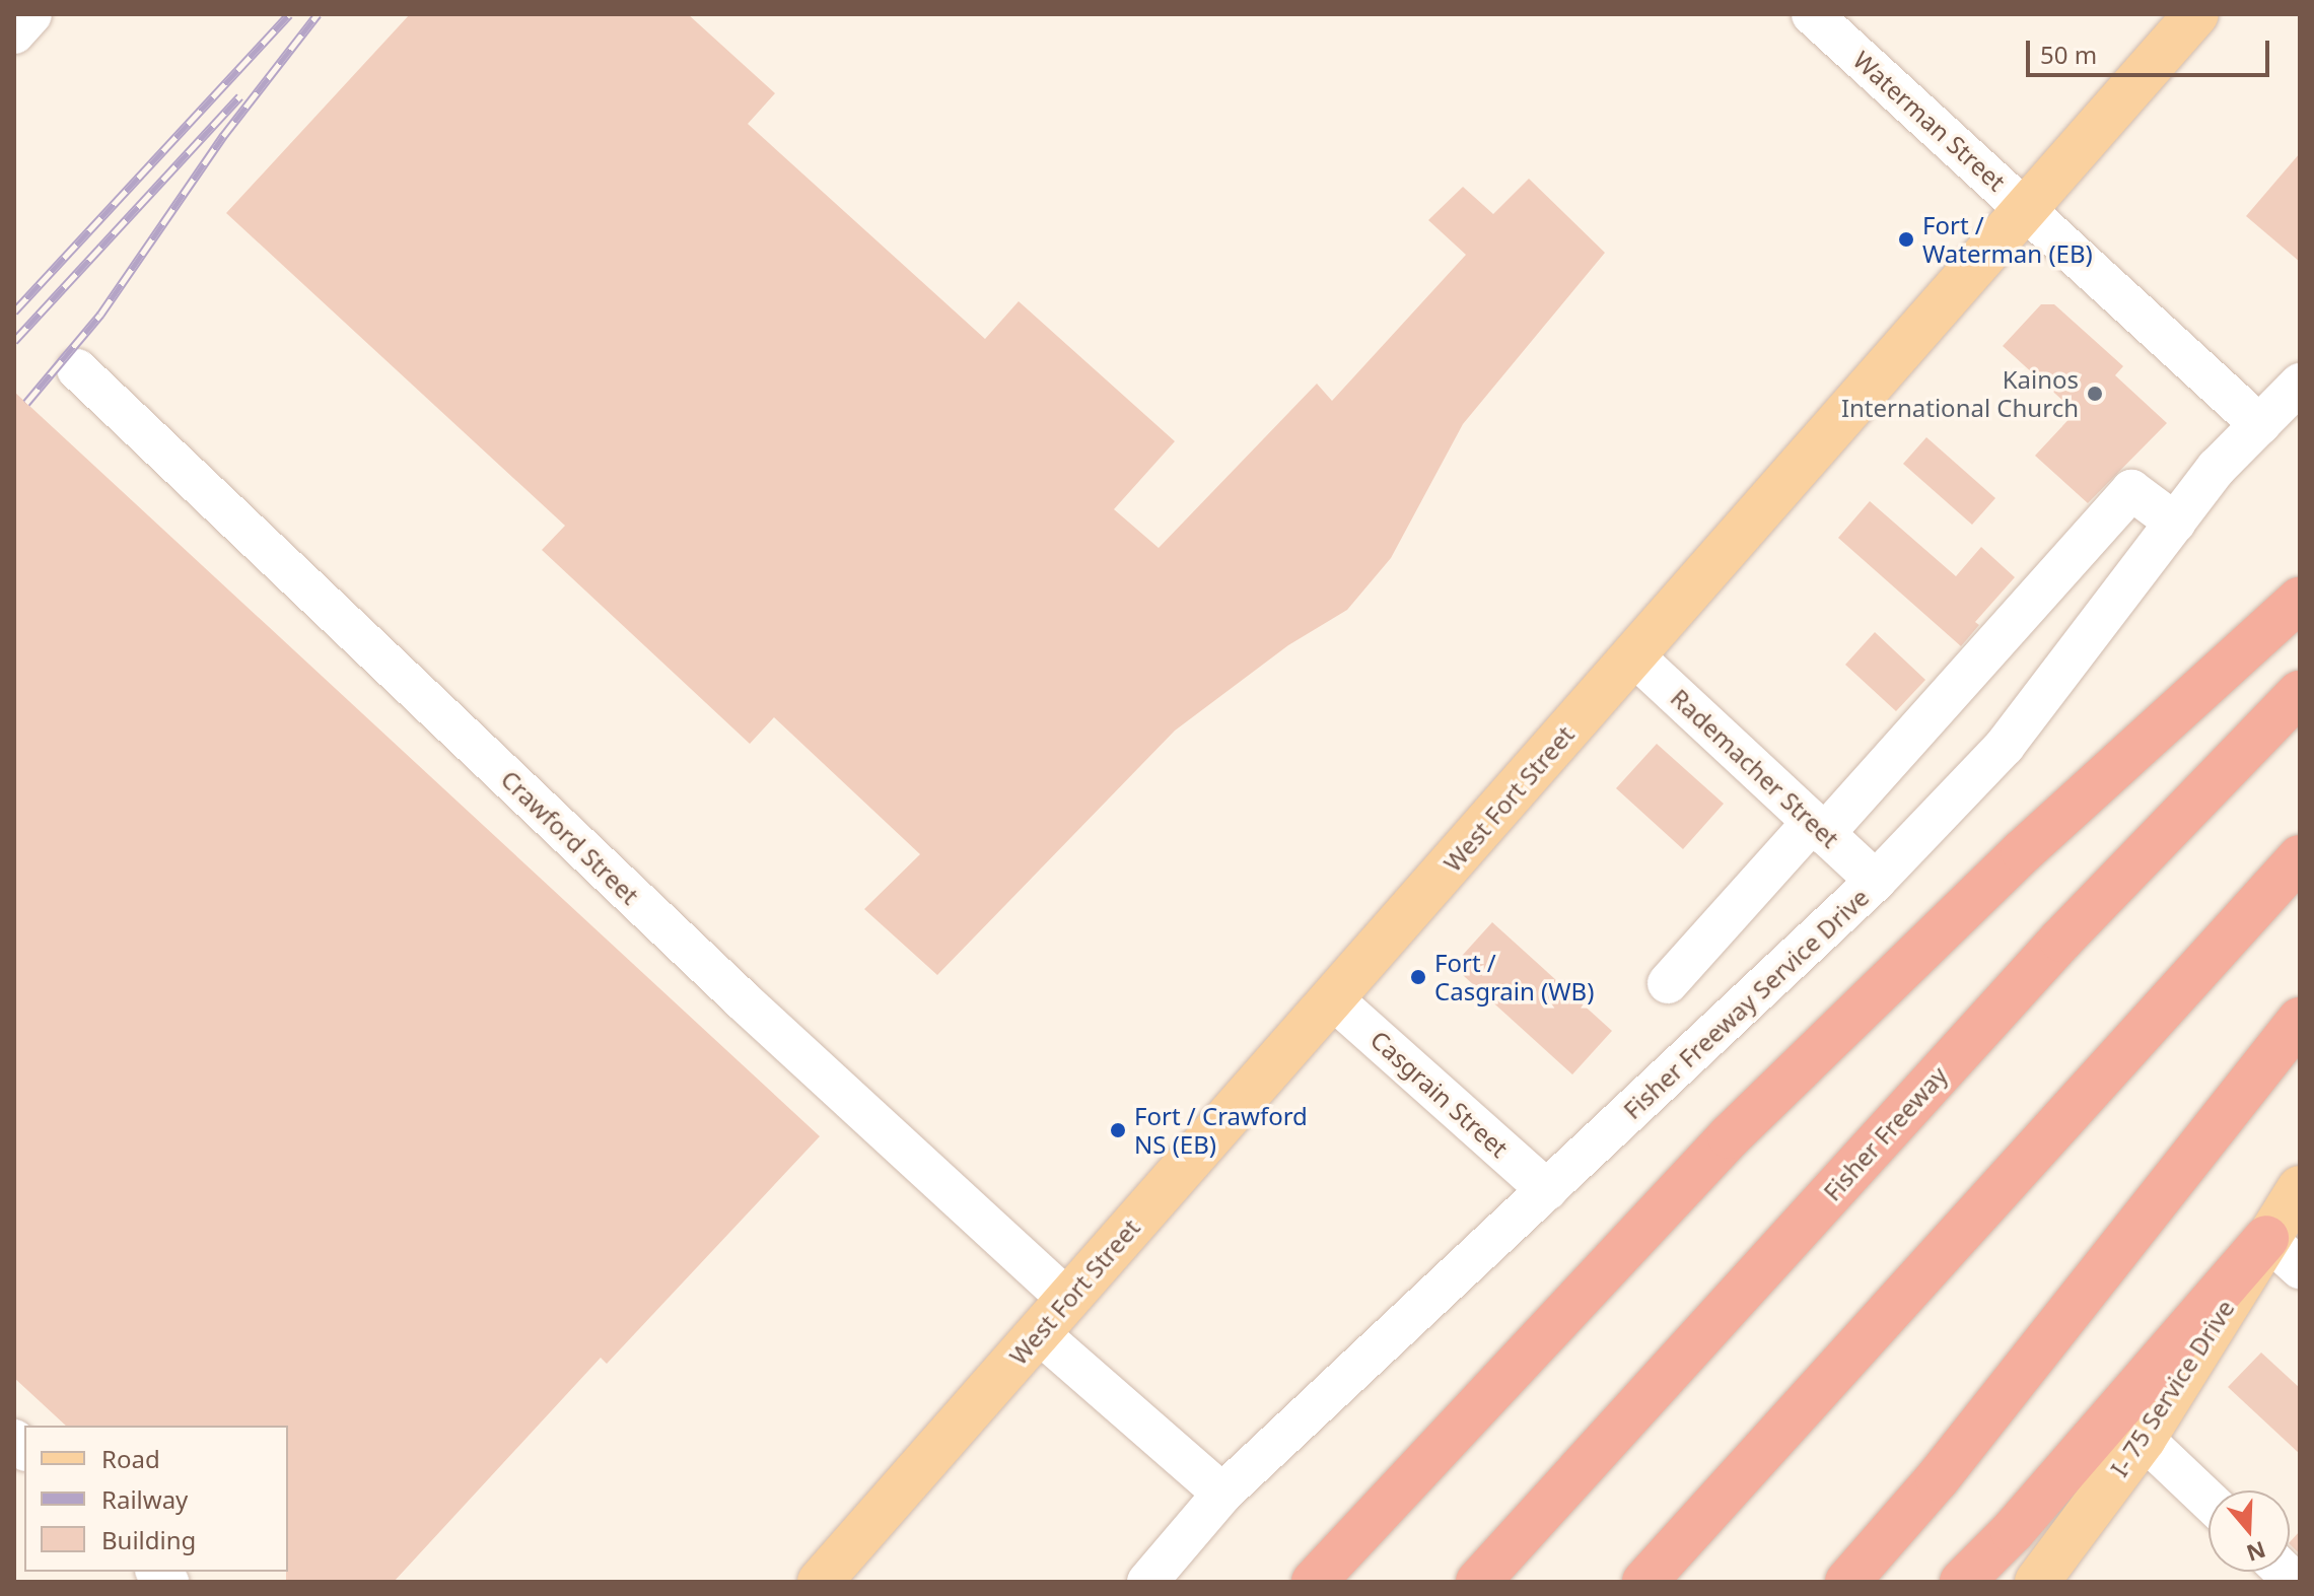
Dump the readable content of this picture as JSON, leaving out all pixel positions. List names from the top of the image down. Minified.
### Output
{"streets":{"highway":["Fisher Freeway"],"main road":["West Fort Street","I- 75 Service Drive"],"street":["Waterman Street","Rademacher Street","Crawford Street","Fisher Freeway Service Drive","Casgrain Street"]},"crossings":[["Waterman Street","West Fort Street"],["Waterman Street","Fisher Freeway Service Drive"],["Rademacher Street","West Fort Street"],["Rademacher Street","Fisher Freeway Service Drive"],["West Fort Street","Crawford Street"],["West Fort Street","Casgrain Street"],["Fisher Freeway Service Drive","Casgrain Street"]],"places":["Fort / Waterman (EB)","Kainos International Church","Fort / Casgrain (WB)","Fort / Crawford NS (EB)"],"legend":["Road","Railway","Building"],"scale_bar":"50 m","north":"bottom"}
